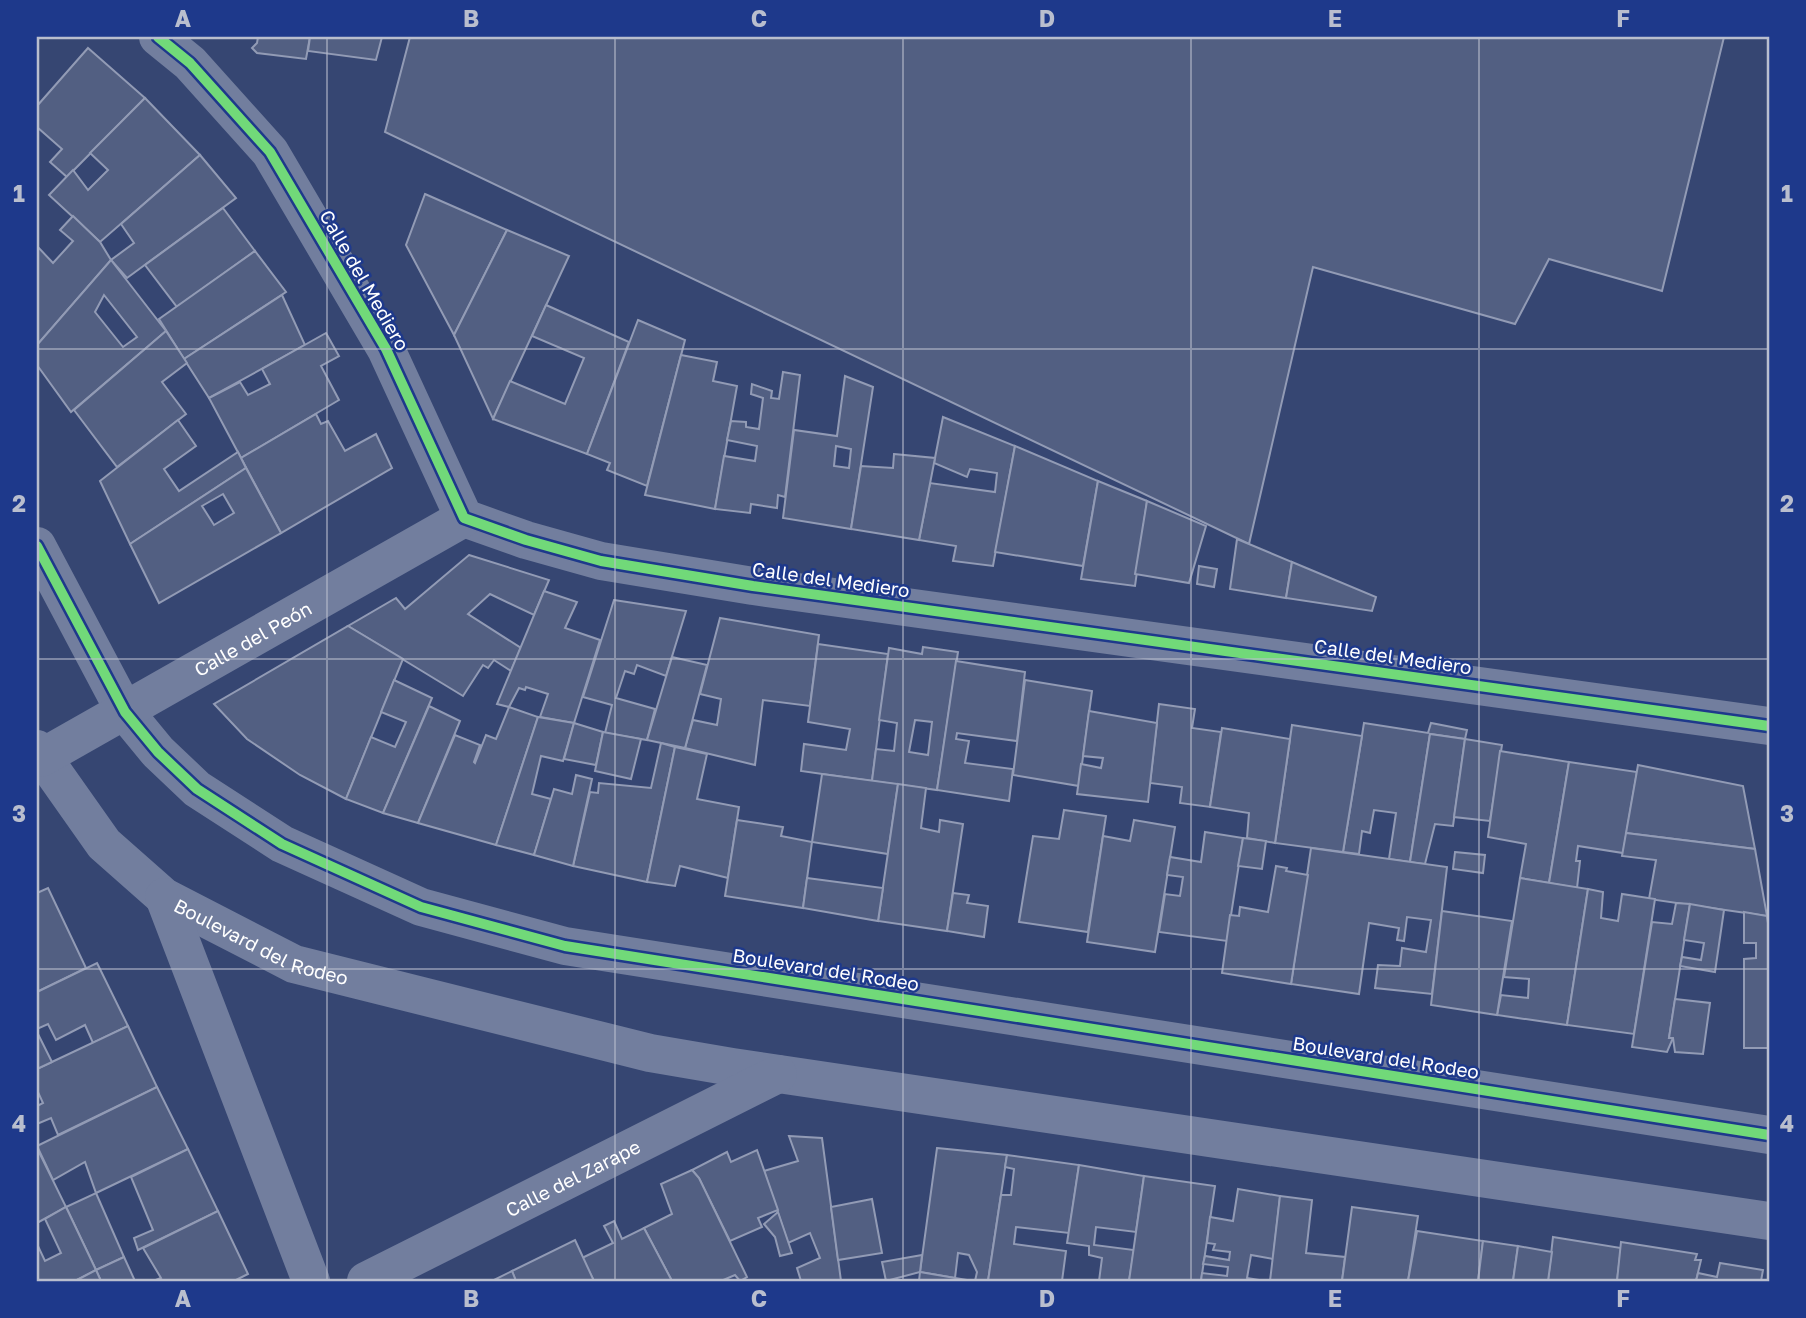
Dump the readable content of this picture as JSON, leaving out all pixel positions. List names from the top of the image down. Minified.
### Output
{"streets":{"street":["Calle del Mediero","Calle del Peón","Boulevard del Rodeo","Calle del Zarape"]},"crossings":[["Calle del Mediero","Calle del Peón"],["Calle del Peón","Boulevard del Rodeo"],["Boulevard del Rodeo","Calle del Zarape"]],"grid":{"columns":["A","B","C","D","E","F"],"rows":["1","2","3","4"]}}
